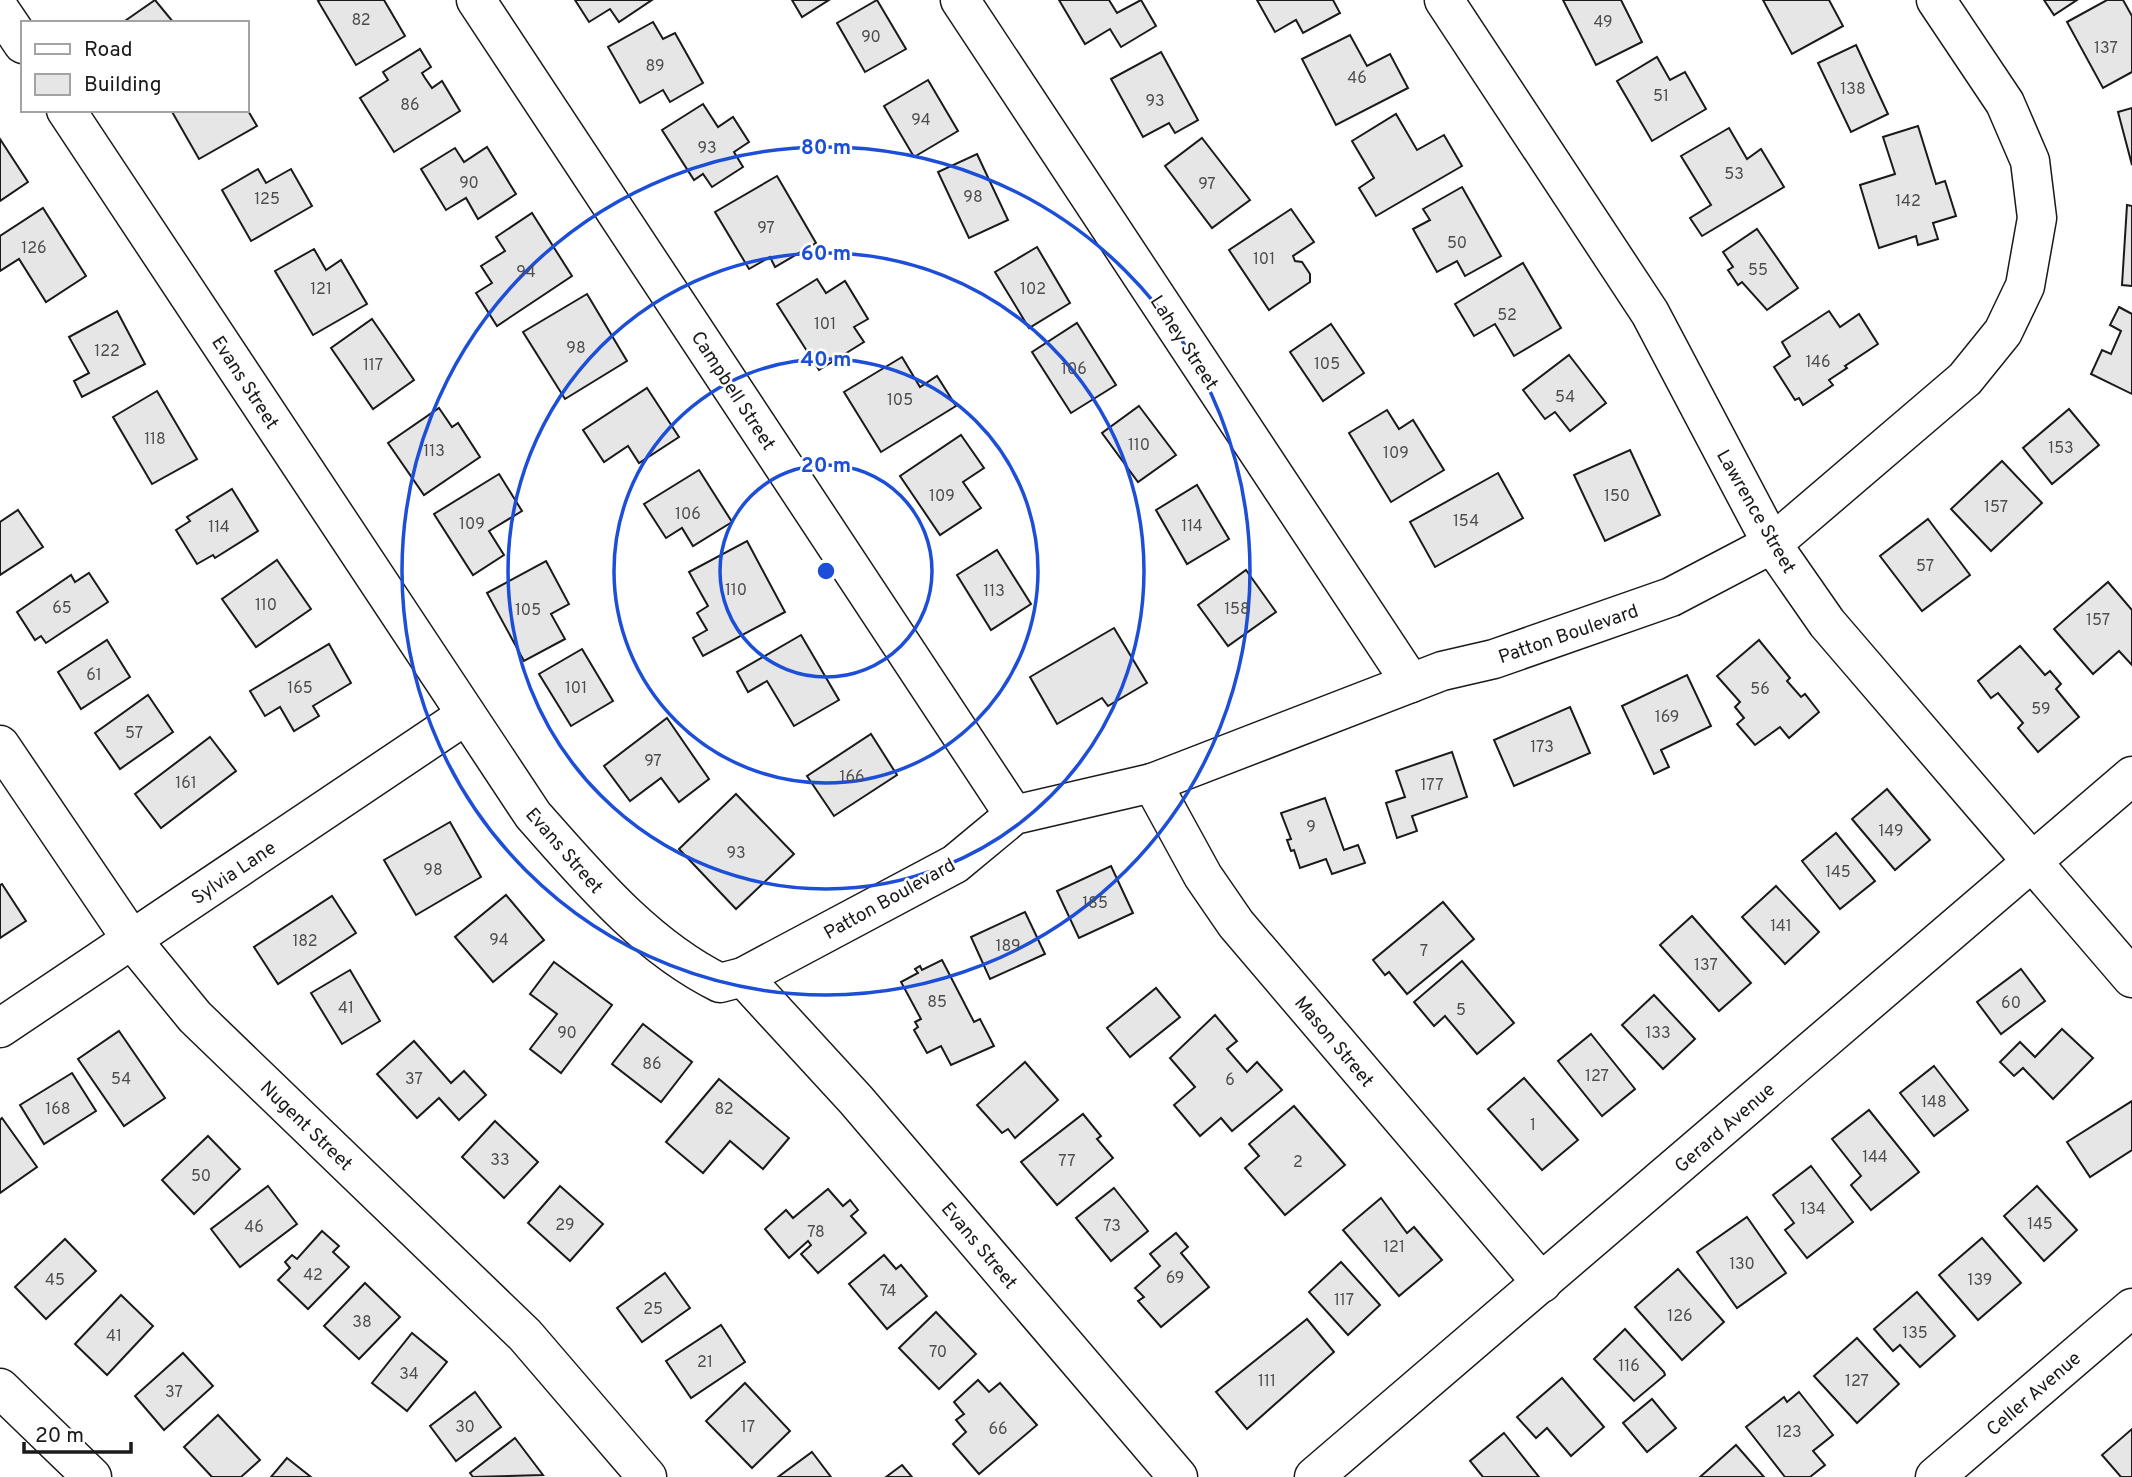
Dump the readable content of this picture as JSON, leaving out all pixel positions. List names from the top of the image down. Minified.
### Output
{"streets":{"street":["Lahey Street","Evans Street","Campbell Street","Lawrence Street","Patton Boulevard","Sylvia Lane","Mason Street","Nugent Street","Gerard Avenue","Celler Avenue"]},"crossings":[["Lahey Street","Patton Boulevard"],["Evans Street","Patton Boulevard"],["Evans Street","Sylvia Lane"],["Campbell Street","Patton Boulevard"],["Lawrence Street","Patton Boulevard"],["Lawrence Street","Gerard Avenue"],["Patton Boulevard","Mason Street"],["Sylvia Lane","Nugent Street"],["Mason Street","Gerard Avenue"]],"house_numbers":["82","49","90","137","89","46","138","51","93","86","94","93","53","90","97","98","125","142","97","50","126","101","55","94","121","102","52","101","98","122","146","105","117","106","54","105","118","110","153","113","109","109","150","157","106","154","109","114","114","57","110","113","110","65","158","105","157","61","165","101","56","59","169","57","173","97","166","161","177","9","149","93","98","145","185","141","94","182","189","7","137","85","60","41","5","90","133","86","127","54","37","6","148","168","82","1","144","33","77","2","50","134","145","29","73","46","78","121","130","42","69","45","139","74","117","25","126","38","135","41","70","21","116","34","111","127","37","30","17","66","123"],"legend":["Road","Building"],"scale_bar":"20 m","rings":["80 m","60 m","40 m","20 m"]}
